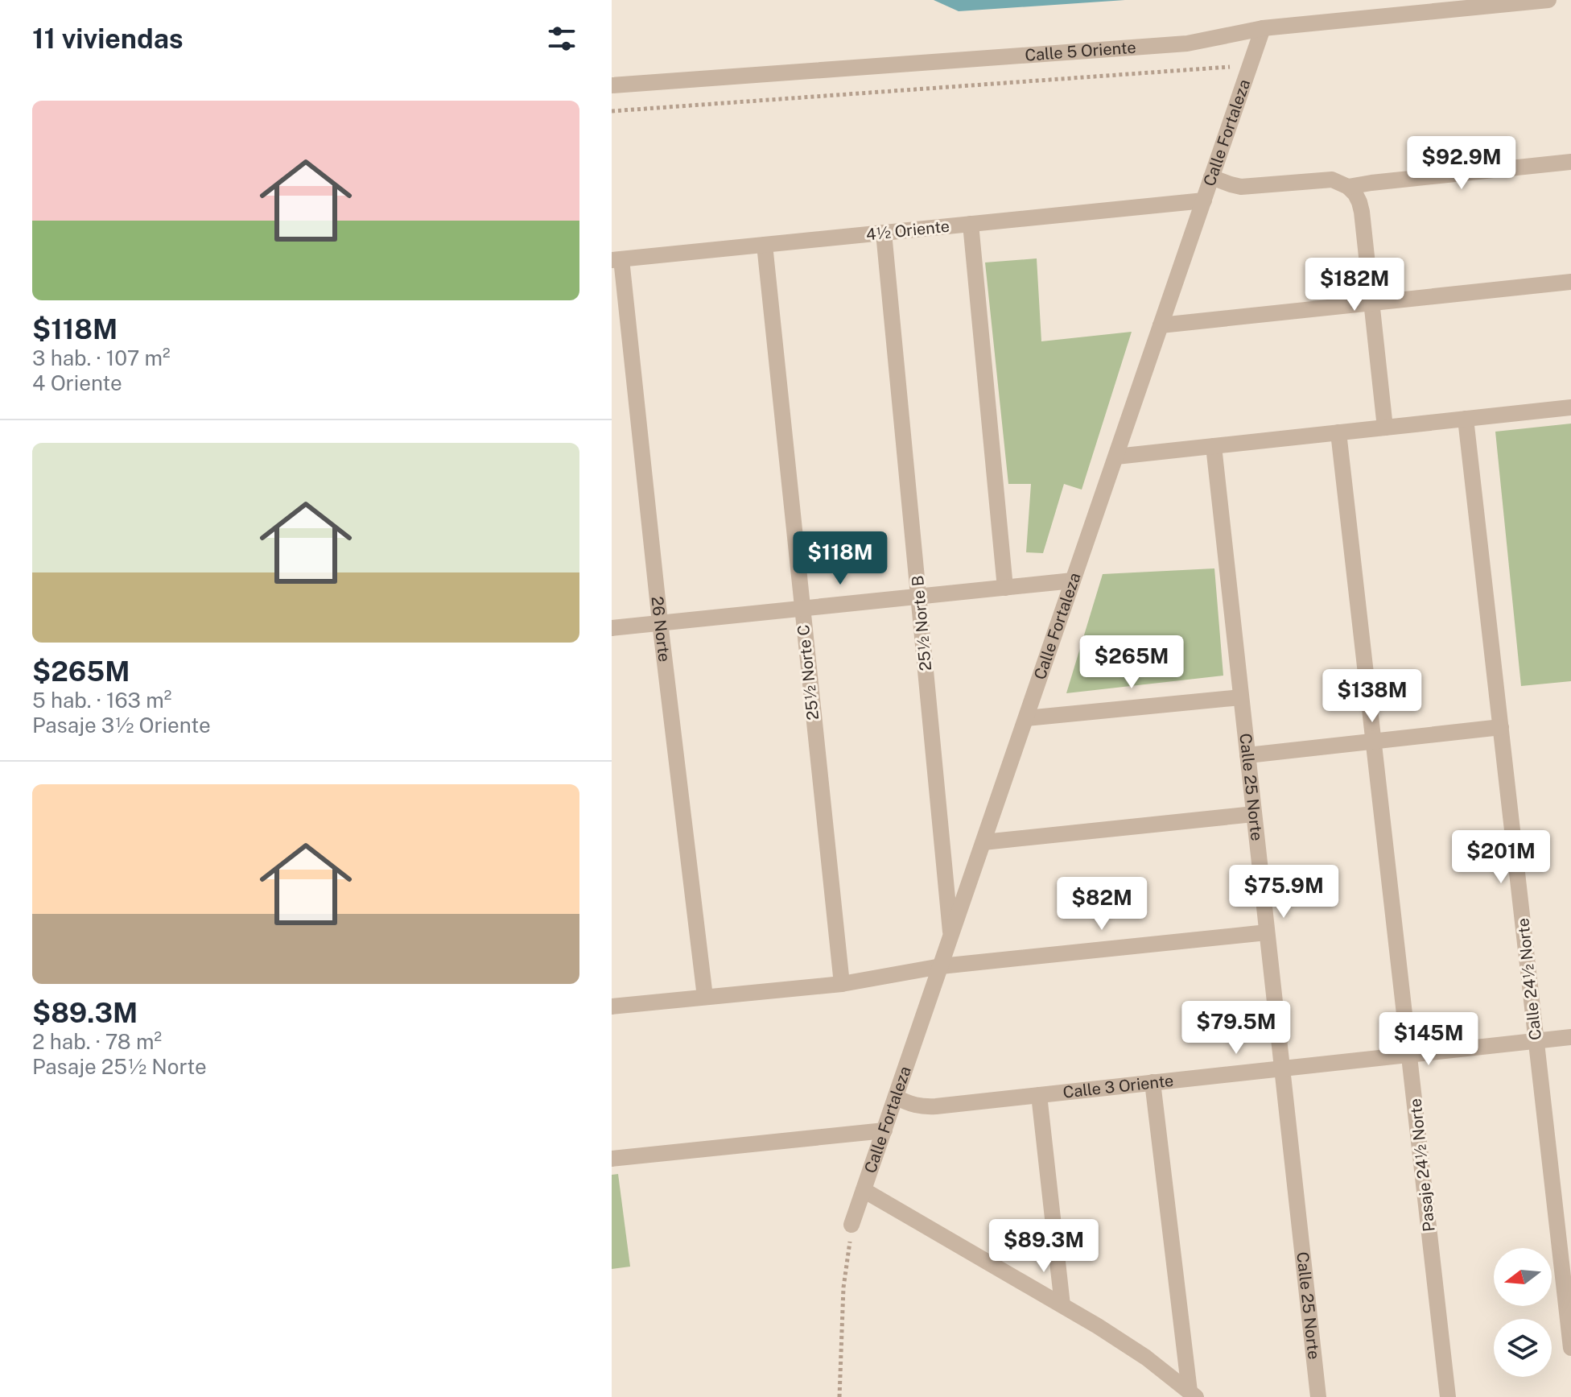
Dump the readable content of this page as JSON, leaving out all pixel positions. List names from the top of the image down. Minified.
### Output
{"streets":{"street":["Calle 5 Oriente","Calle Fortaleza","4½ Oriente","25½ Norte B","26 Norte","25½ Norte C","Calle 25 Norte","Calle 24½ Norte","Calle 3 Oriente","Pasaje 24½ Norte"]},"crossings":[["Calle 5 Oriente","Calle Fortaleza"],["Calle Fortaleza","4½ Oriente"],["Calle Fortaleza","25½ Norte B"],["Calle Fortaleza","Calle 3 Oriente"],["4½ Oriente","25½ Norte B"],["4½ Oriente","26 Norte"],["4½ Oriente","25½ Norte C"],["Calle 25 Norte","Calle 3 Oriente"],["Calle 24½ Norte","Calle 3 Oriente"],["Calle 3 Oriente","Pasaje 24½ Norte"]],"north":"left","page":{"heading":"11 viviendas","list":[{"name":"$118M","note":"3 hab. · 107 m² · 4 Oriente"},{"name":"$265M","note":"5 hab. · 163 m² · Pasaje 3½ Oriente"},{"name":"$89.3M","note":"2 hab. · 78 m² · Pasaje 25½ Norte"}],"price":["$92.9M","$182M","$118M","$265M","$138M","$201M","$75.9M","$82M","$79.5M","$145M","$89.3M"]}}
